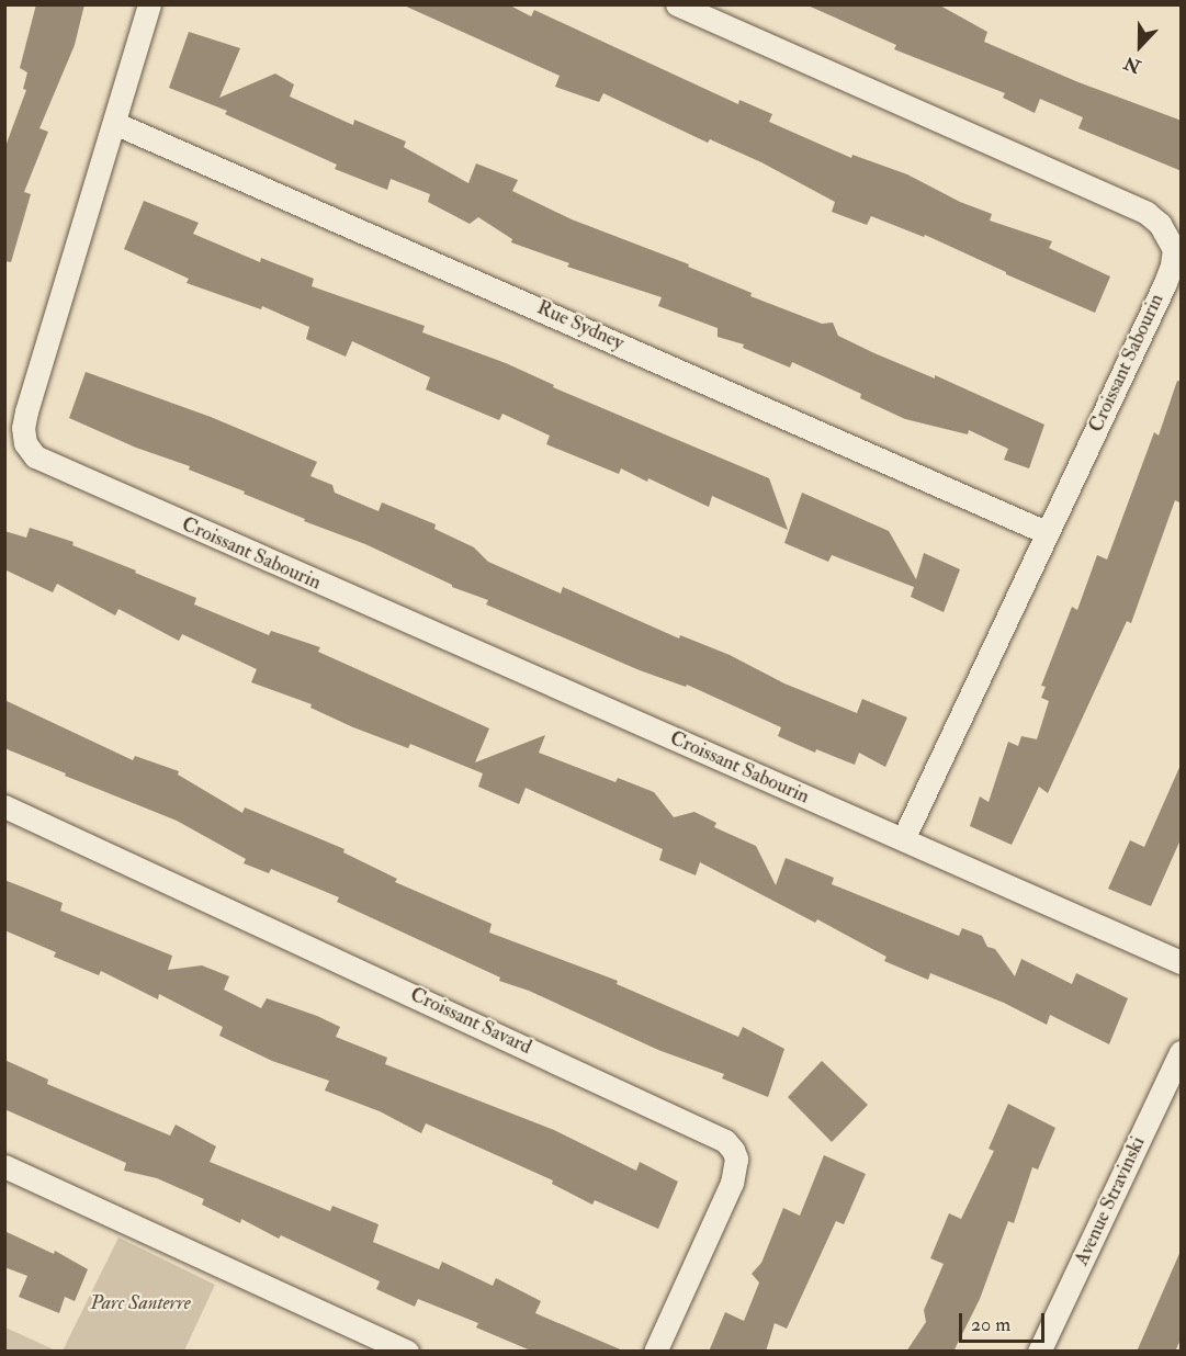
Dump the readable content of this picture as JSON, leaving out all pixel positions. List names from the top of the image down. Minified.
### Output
{"streets":{"street":["Rue Sydney","Croissant Sabourin","Croissant Savard","Avenue Stravinski"]},"crossings":[["Rue Sydney","Croissant Sabourin"]],"parks":["Parc Santerre"],"scale_bar":"20 m","north":"bottom"}
